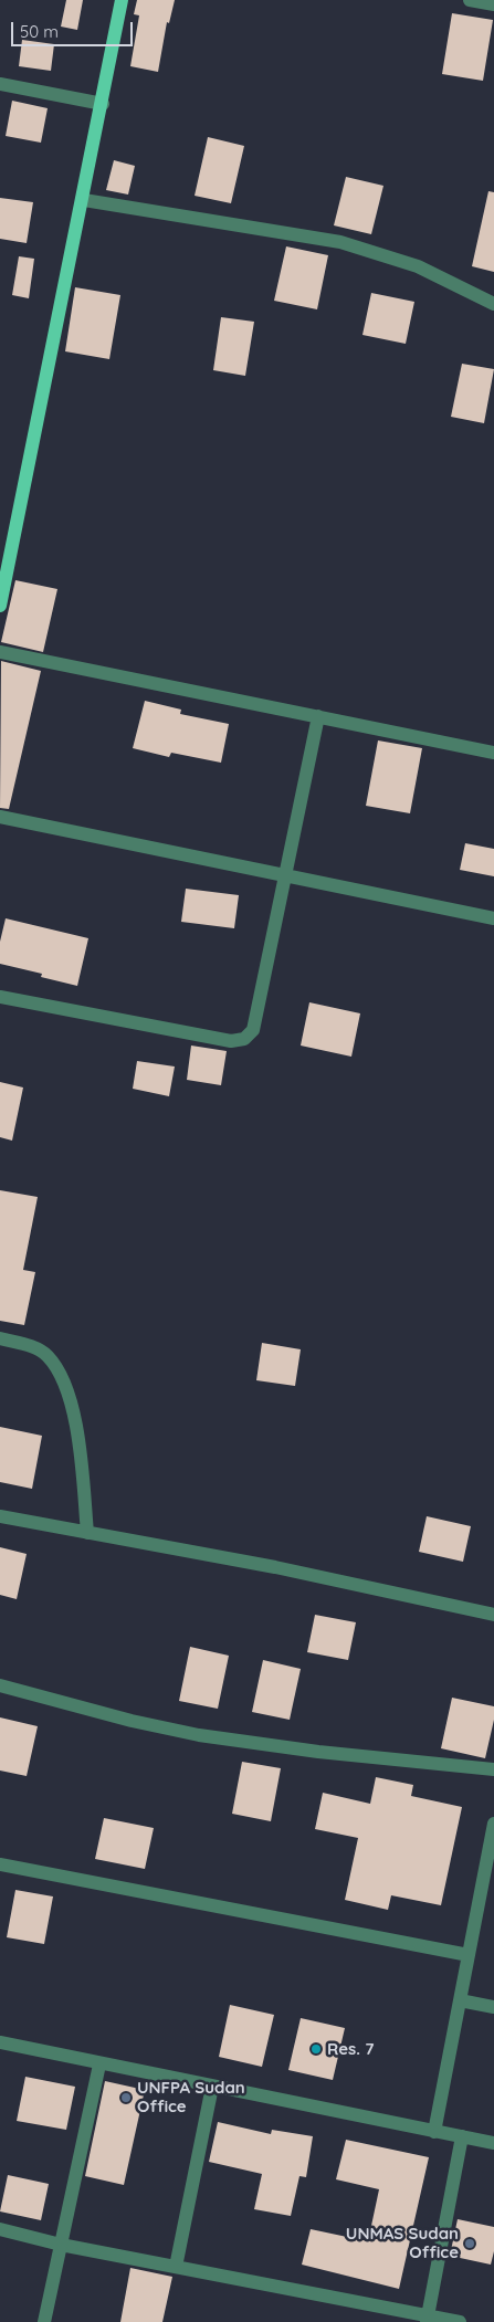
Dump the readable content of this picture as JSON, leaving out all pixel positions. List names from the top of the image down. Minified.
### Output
{"places":["Res. 7","UNFPA Sudan Office","UNMAS Sudan Office"],"scale_bar":"50 m"}
